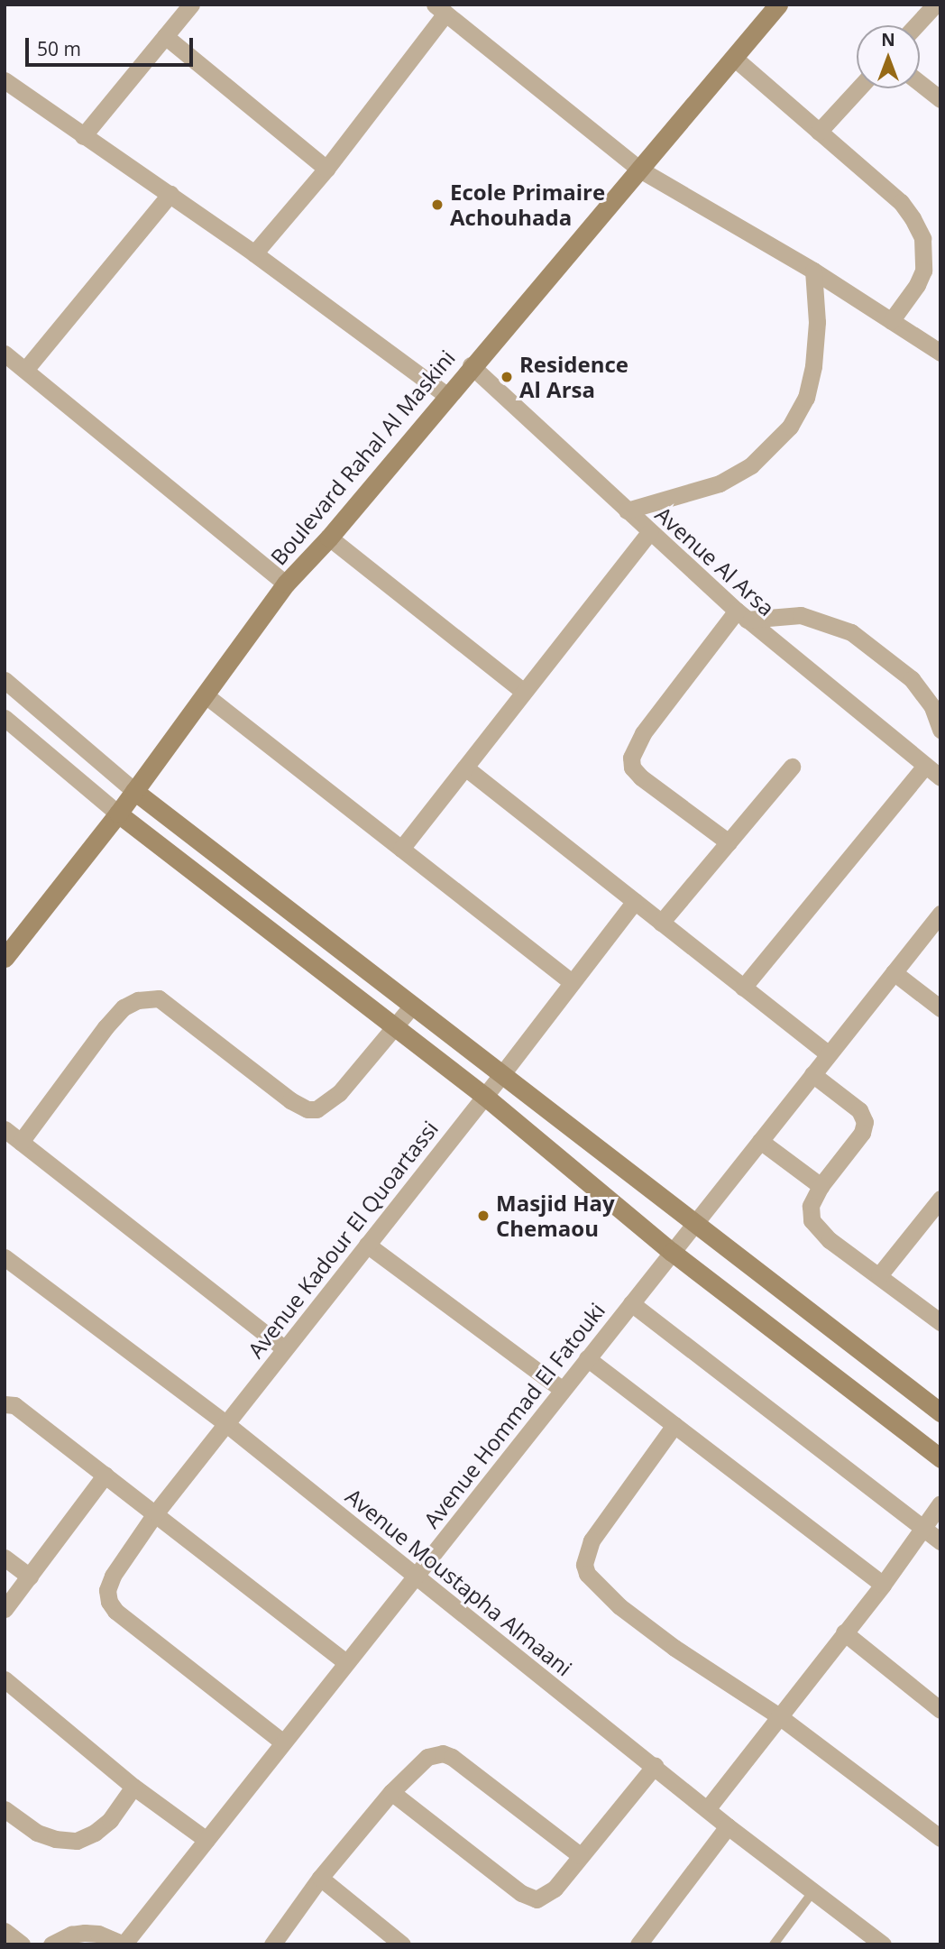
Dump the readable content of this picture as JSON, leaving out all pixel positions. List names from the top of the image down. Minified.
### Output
{"streets":{"street":["Boulevard Rahal Al Maskini","Avenue Al Arsa","Avenue Kadour El Quoartassi","Avenue Hommad El Fatouki","Avenue Moustapha Almaani"]},"crossings":[["Boulevard Rahal Al Maskini","Avenue Al Arsa"],["Avenue Kadour El Quoartassi","Avenue Hommad El Fatouki"],["Avenue Kadour El Quoartassi","Avenue Moustapha Almaani"],["Avenue Hommad El Fatouki","Avenue Moustapha Almaani"]],"places":["Ecole Primaire Achouhada","Residence Al Arsa","Masjid Hay Chemaou"],"scale_bar":"50 m","north":"top"}
